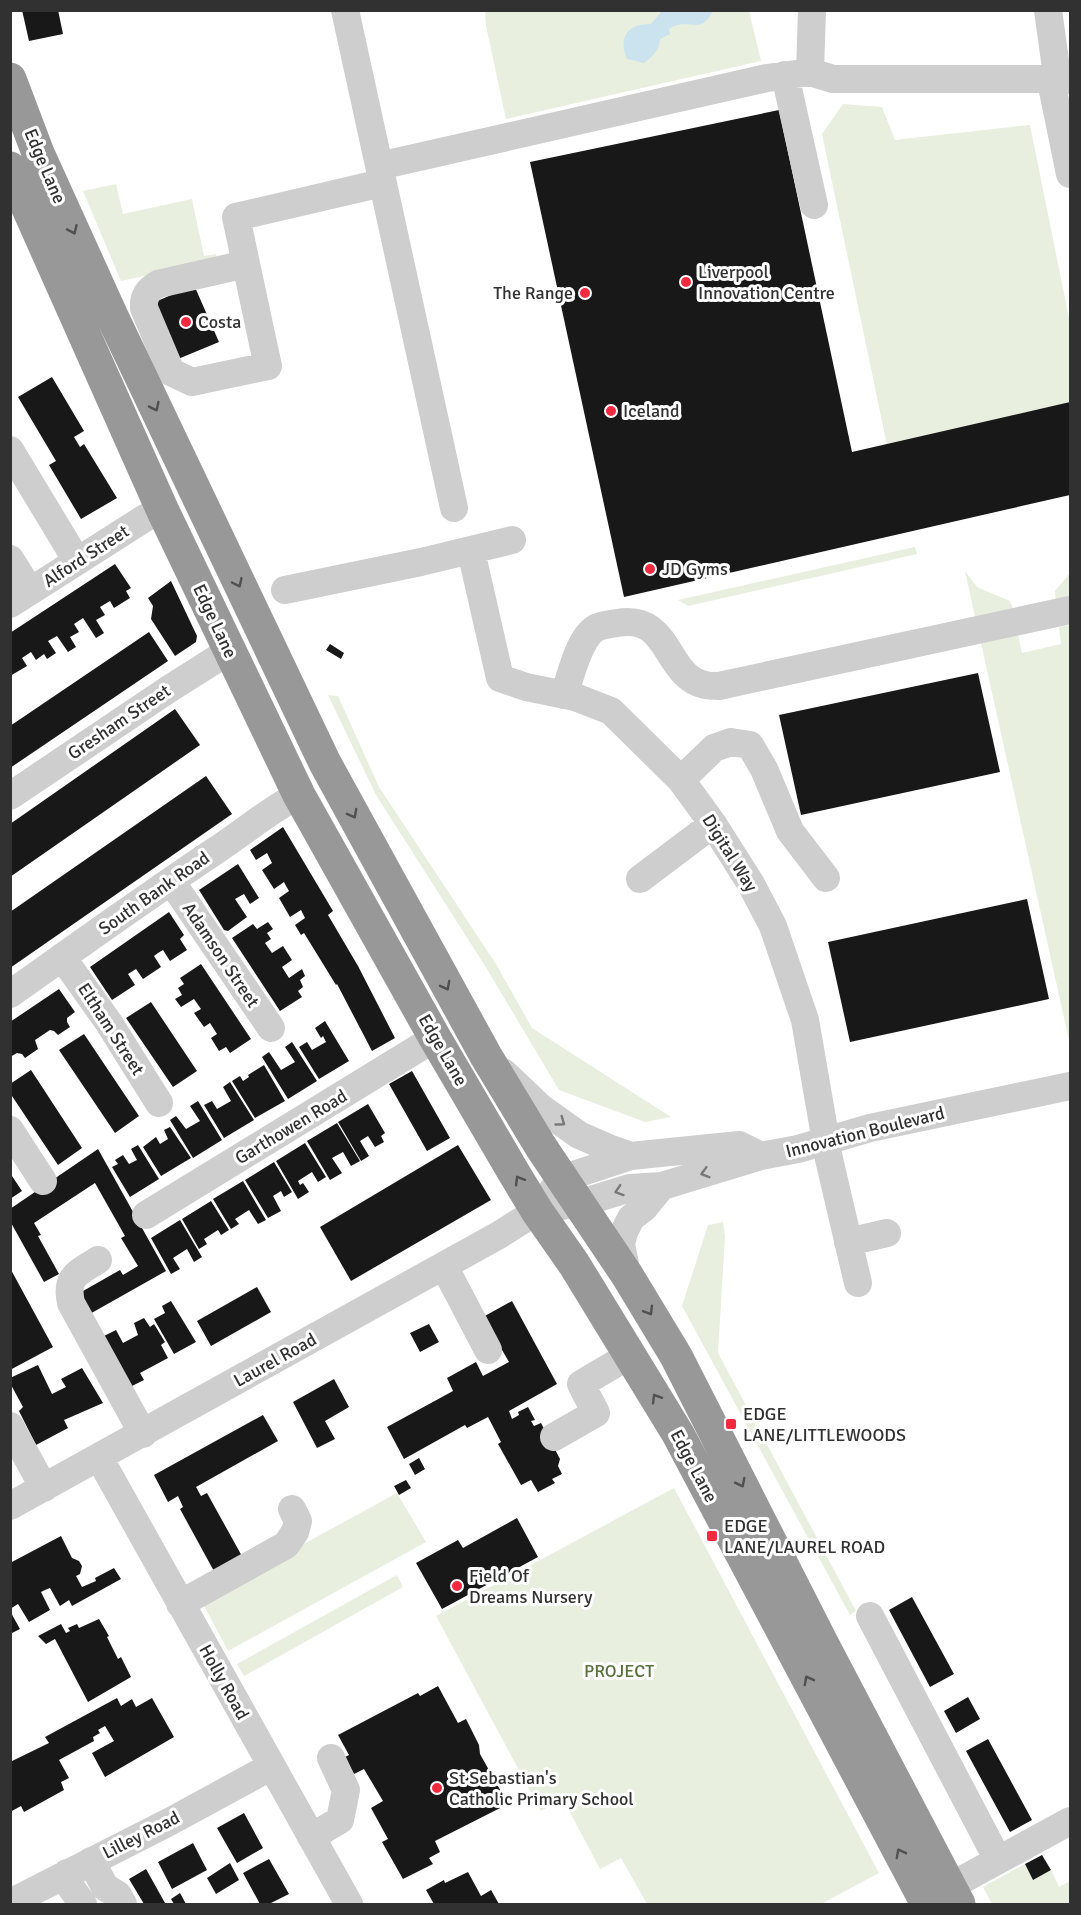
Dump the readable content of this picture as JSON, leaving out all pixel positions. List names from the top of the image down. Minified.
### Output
{"streets":{"highway":["Edge Lane"],"street":["Alford Street","Gresham Street","Digital Way","South Bank Road","Adamson Street","Eltham Street","Garthowen Road","Innovation Boulevard","Laurel Road","Holly Road","Lilley Road"]},"crossings":[["Edge Lane","Alford Street"],["Edge Lane","Gresham Street"],["Edge Lane","South Bank Road"],["Edge Lane","Garthowen Road"],["Edge Lane","Innovation Boulevard"],["Edge Lane","Laurel Road"],["Digital Way","Innovation Boulevard"],["South Bank Road","Adamson Street"],["South Bank Road","Eltham Street"],["Laurel Road","Holly Road"],["Holly Road","Lilley Road"]],"parks":["PROJECT"],"places":{"other":["Liverpool Innovation Centre","The Range","Costa","Iceland","JD Gyms","Field Of Dreams Nursery","St Sebastian's Catholic Primary School"],"transit":["EDGE LANE/LITTLEWOODS","EDGE LANE/LAUREL ROAD"]}}
